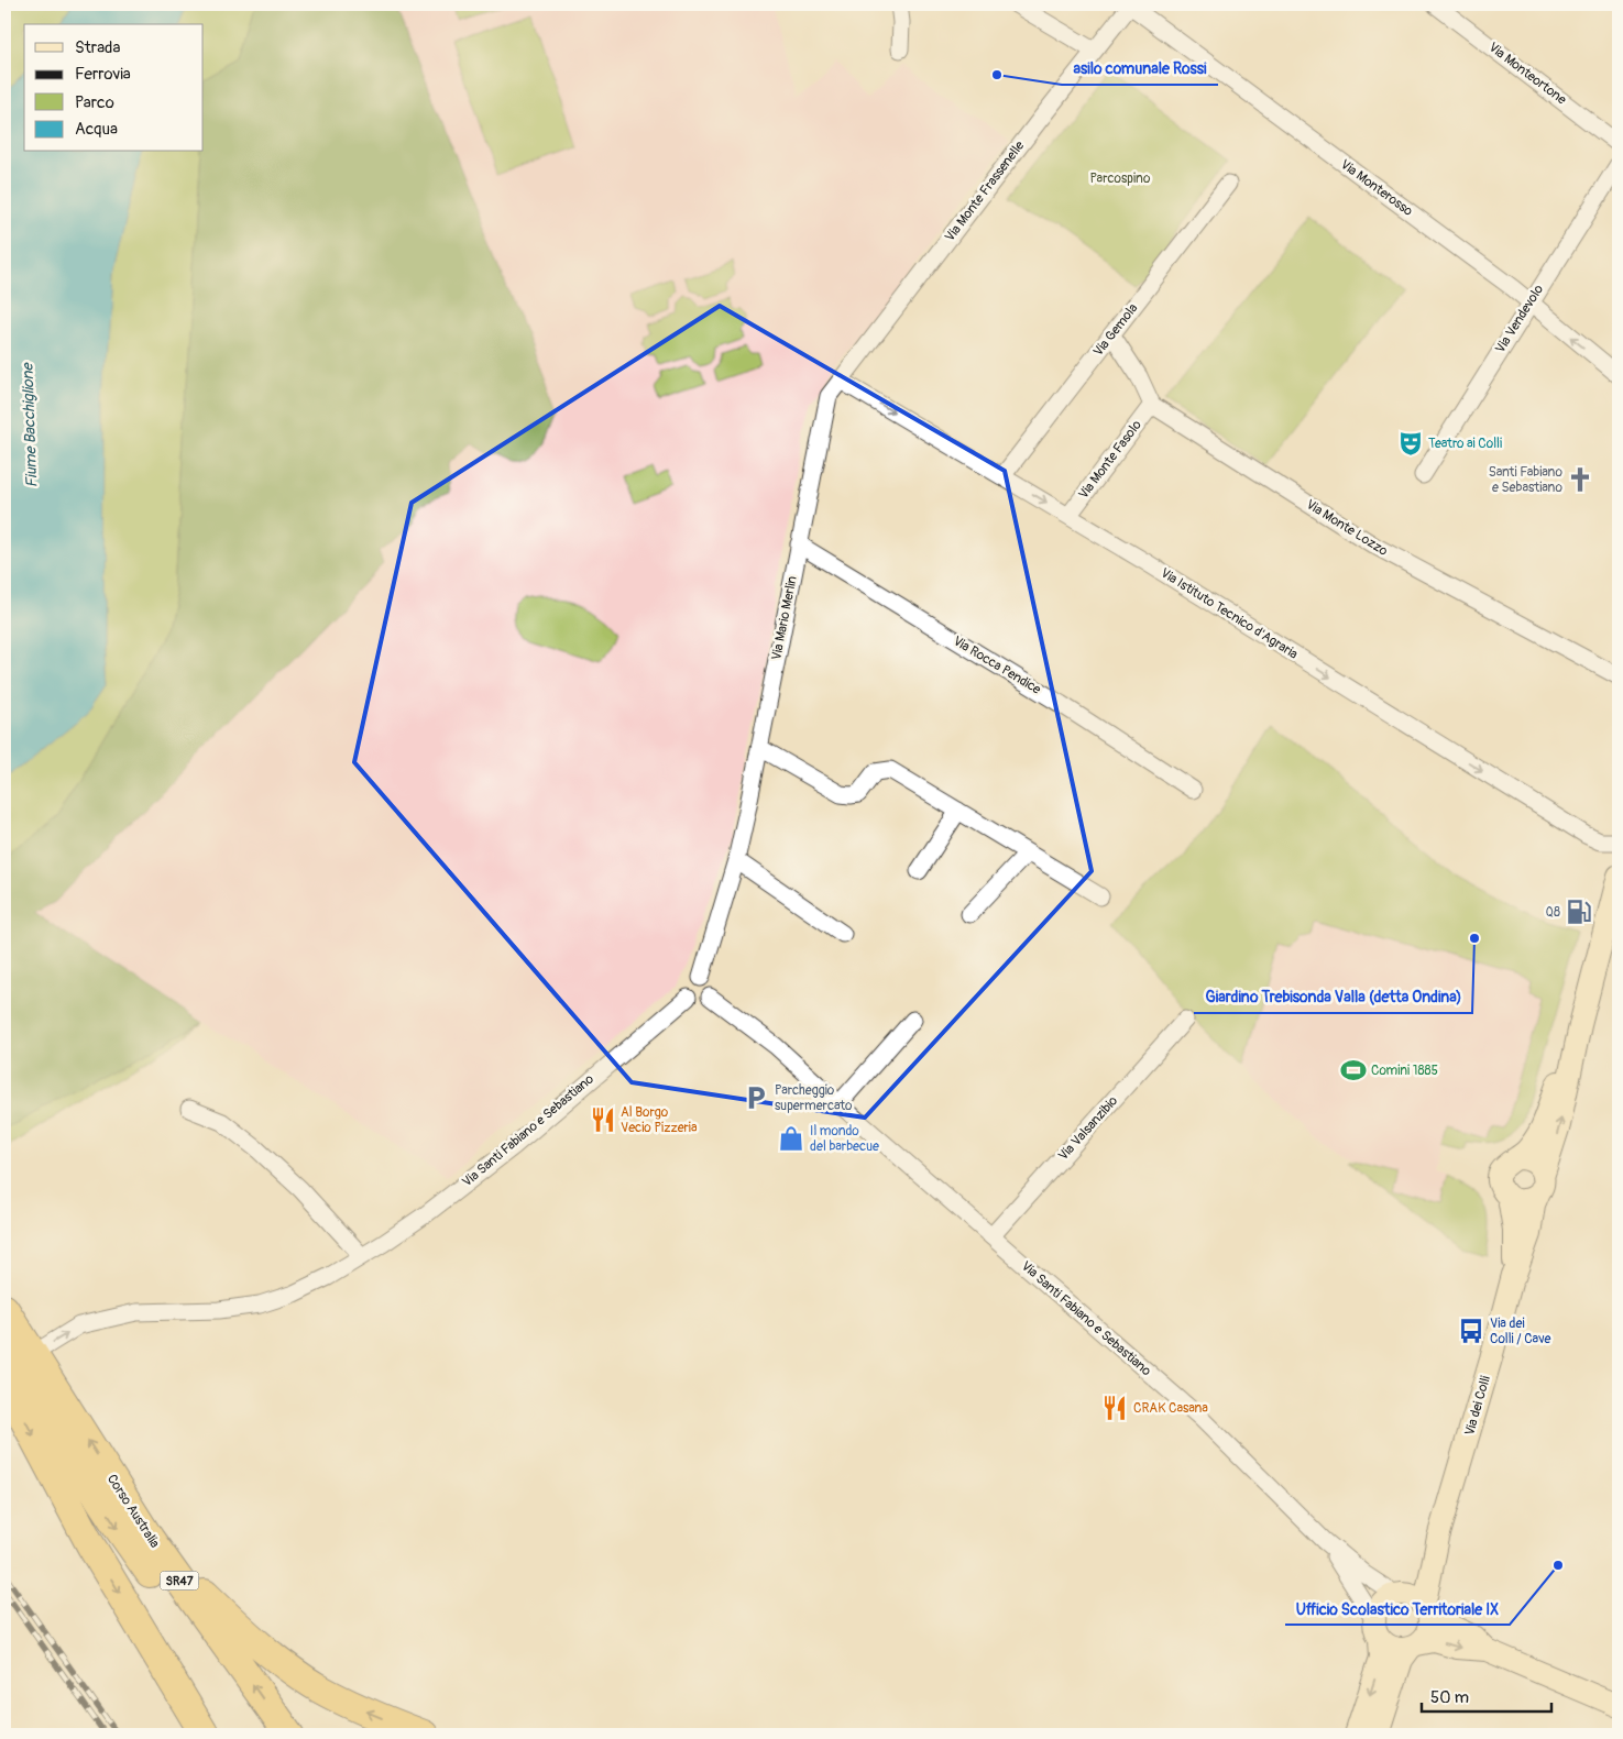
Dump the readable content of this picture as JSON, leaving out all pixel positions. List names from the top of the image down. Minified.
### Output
{"streets":{"highway":["Corso Australia","SR47"],"main road":["Via dei Colli"],"street":["Via Monteortone","Via Monterosso","Via Monte Frassenelle","Via Vendevolo","Via Gemola","Via Monte Fasolo","Via Monte Lozzo","Via Istituto Tecnico d'Agraria","Via Mario Merlin","Via Rocca Pendice","Via Valsanzibio","Via Santi Fabiano e Sebastiano"]},"crossings":[["Via Monterosso","Via Monte Frassenelle"],["Via Monterosso","Via Vendevolo"],["Via Monte Frassenelle","Via Istituto Tecnico d'Agraria"],["Via Monte Frassenelle","Via Mario Merlin"],["Via Gemola","Via Istituto Tecnico d'Agraria"],["Via Monte Fasolo","Via Monte Lozzo"],["Via Monte Fasolo","Via Istituto Tecnico d'Agraria"],["Via Istituto Tecnico d'Agraria","Via Mario Merlin"],["Via Mario Merlin","Via Rocca Pendice"],["Via Mario Merlin","Via Santi Fabiano e Sebastiano"],["Via Valsanzibio","Via Santi Fabiano e Sebastiano"],["Via Santi Fabiano e Sebastiano","Via dei Colli"]],"one_way":["Via Istituto Tecnico d'Agraria"],"water":["Fiume Bacchiglione"],"parks":["Parcospino"],"places":{"other":["asilo comunale Rossi","Giardino Trebisonda Valla (detta Ondina)","Ufficio Scolastico Territoriale IX"],"theatre":["Teatro ai Colli"],"church":["Santi Fabiano e Sebastiano"],"fuel station":["Q8"],"sports":["Comini 1885"],"parking":["Parcheggio supermercato"],"restaurant":["Al Borgo Vecio Pizzeria","CRAK Casana"],"shop":["Il mondo del barbecue"],"bus stop":["Via dei Colli / Cave"]},"legend":["Strada","Ferrovia","Parco","Acqua"],"scale_bar":"50 m"}
